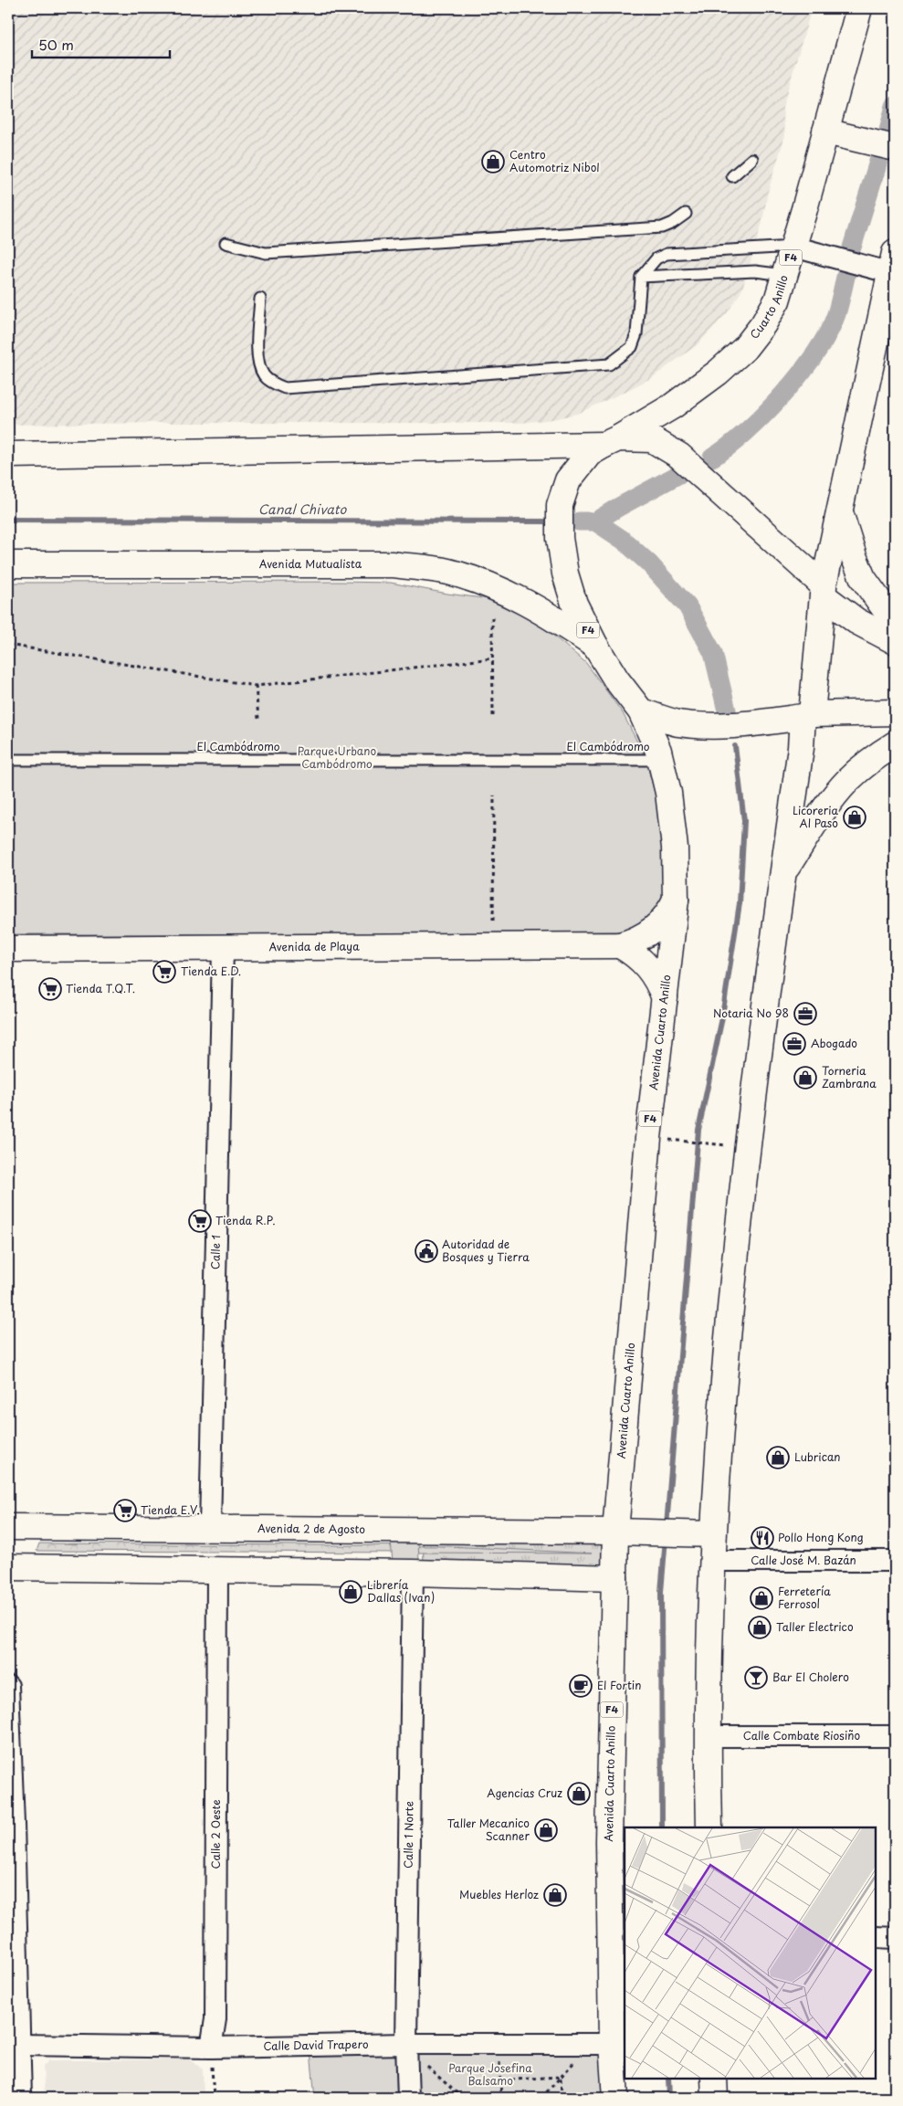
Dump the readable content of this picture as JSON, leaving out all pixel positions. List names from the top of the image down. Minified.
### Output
{"streets":{"main road":["F4","Cuarto Anillo","Avenida Mutualista","Avenida de Playa","Avenida Cuarto Anillo","Avenida 2 de Agosto"],"street":["Calle 1","Calle José M. Bazán","Calle Combate Riosiño","Calle 2 Oeste","Calle 1 Norte","Calle David Trapero"],"lane":["El Cambódromo"]},"crossings":[["F4","Cuarto Anillo"],["F4","Avenida Mutualista"],["F4","Avenida Cuarto Anillo"],["El Cambódromo","Avenida Cuarto Anillo"],["Avenida de Playa","Avenida Cuarto Anillo"],["Avenida de Playa","Calle 1"],["Avenida Cuarto Anillo","Avenida 2 de Agosto"],["Avenida Cuarto Anillo","Calle David Trapero"],["Calle 1","Avenida 2 de Agosto"],["Calle 2 Oeste","Calle David Trapero"],["Calle 1 Norte","Calle David Trapero"]],"water":["Canal Chivato"],"parks":["Parque Urbano Cambódromo","Parque Josefina Balsamo"],"places":{"shop":["Centro Automotriz Nibol","Licoreria Al Paso","Torneria Zambrana","Lubrican","Librería Dallas (Ivan)","Ferretería Ferrosol","Taller Electrico","Agencias Cruz","Taller Mecanico Scanner","Muebles Herloz"],"supermarket":["Tienda E.D.","Tienda T.Q.T.","Tienda R.P.","Tienda E.V."],"office":["Notaria No 98","Abogado"],"public building":["Autoridad de Bosques y Tierra"],"restaurant":["Pollo Hong Kong"],"bar":["Bar El Cholero"],"cafe":["El Fortin"]},"scale_bar":"50 m"}
